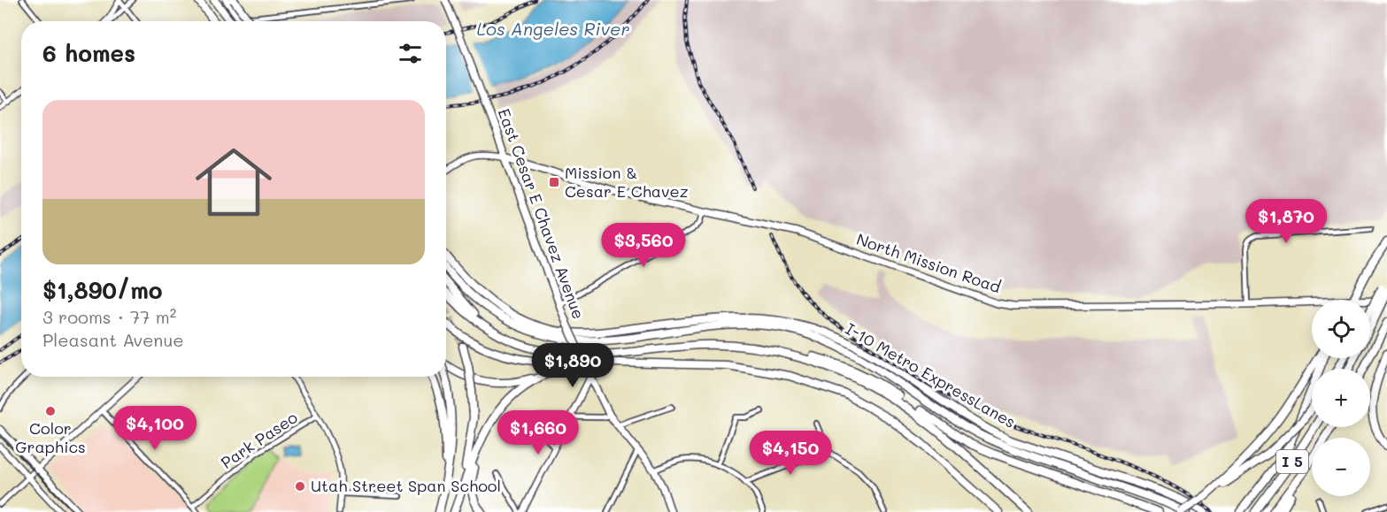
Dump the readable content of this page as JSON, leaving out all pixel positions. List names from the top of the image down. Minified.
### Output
{"streets":{"highway":["I-10 Metro ExpressLanes","I 5"],"main road":["East Cesar E Chavez Avenue","North Mission Road"],"street":["Park Paseo"]},"crossings":[["East Cesar E Chavez Avenue","North Mission Road"]],"water":["Los Angeles River"],"places":{"transit":["Mission & Cesar E Chavez"],"other":["Color Graphics","Utah Street Span School"]},"page":{"heading":"6 homes","list":[{"name":"$1,890/mo","note":"3 rooms · 77 m² · Pleasant Avenue"}],"price":["$1,870","$3,560","$1,890","$4,100","$1,660","$4,150"],"map_buttons":["+","−"]}}
